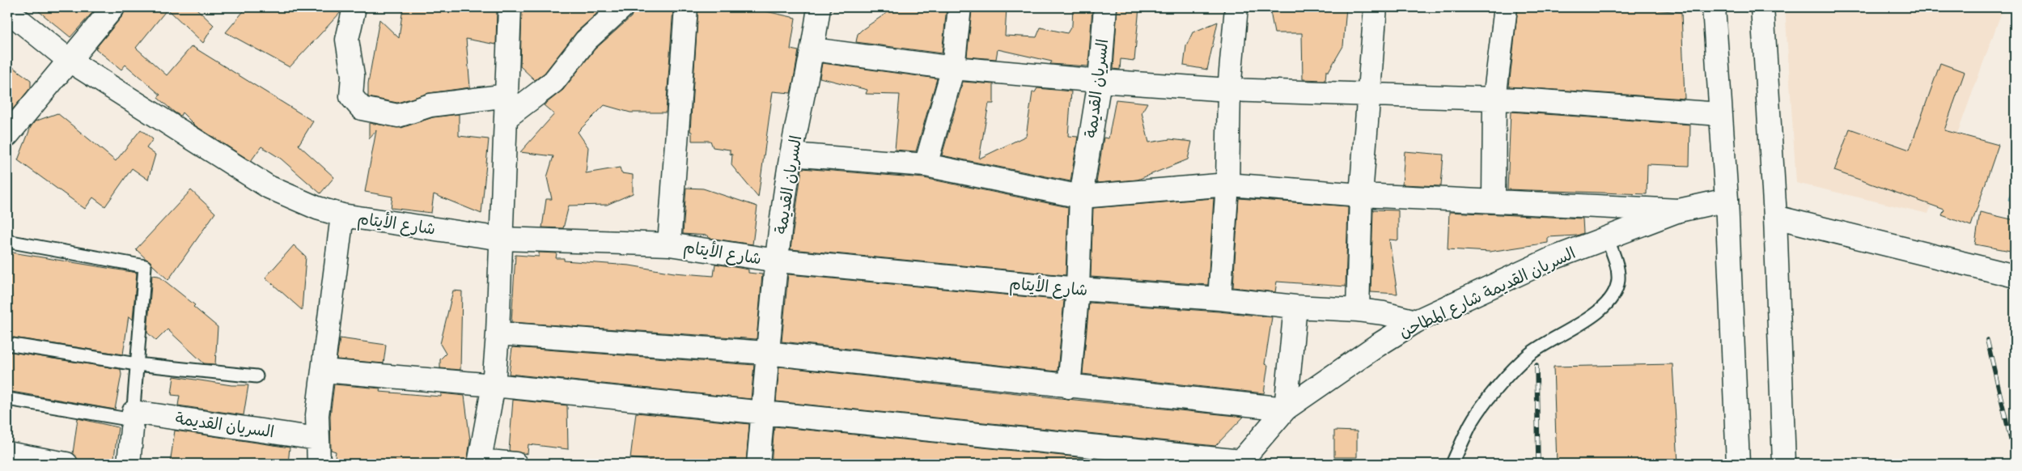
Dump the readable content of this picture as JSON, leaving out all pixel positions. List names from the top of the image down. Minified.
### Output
{"streets":{"street":["السريان القديمة","شارع الأيتام","السريان القديمة شارع المطاحن"]},"crossings":[["السريان القديمة","شارع الأيتام"],["شارع الأيتام","السريان القديمة شارع المطاحن"]]}
